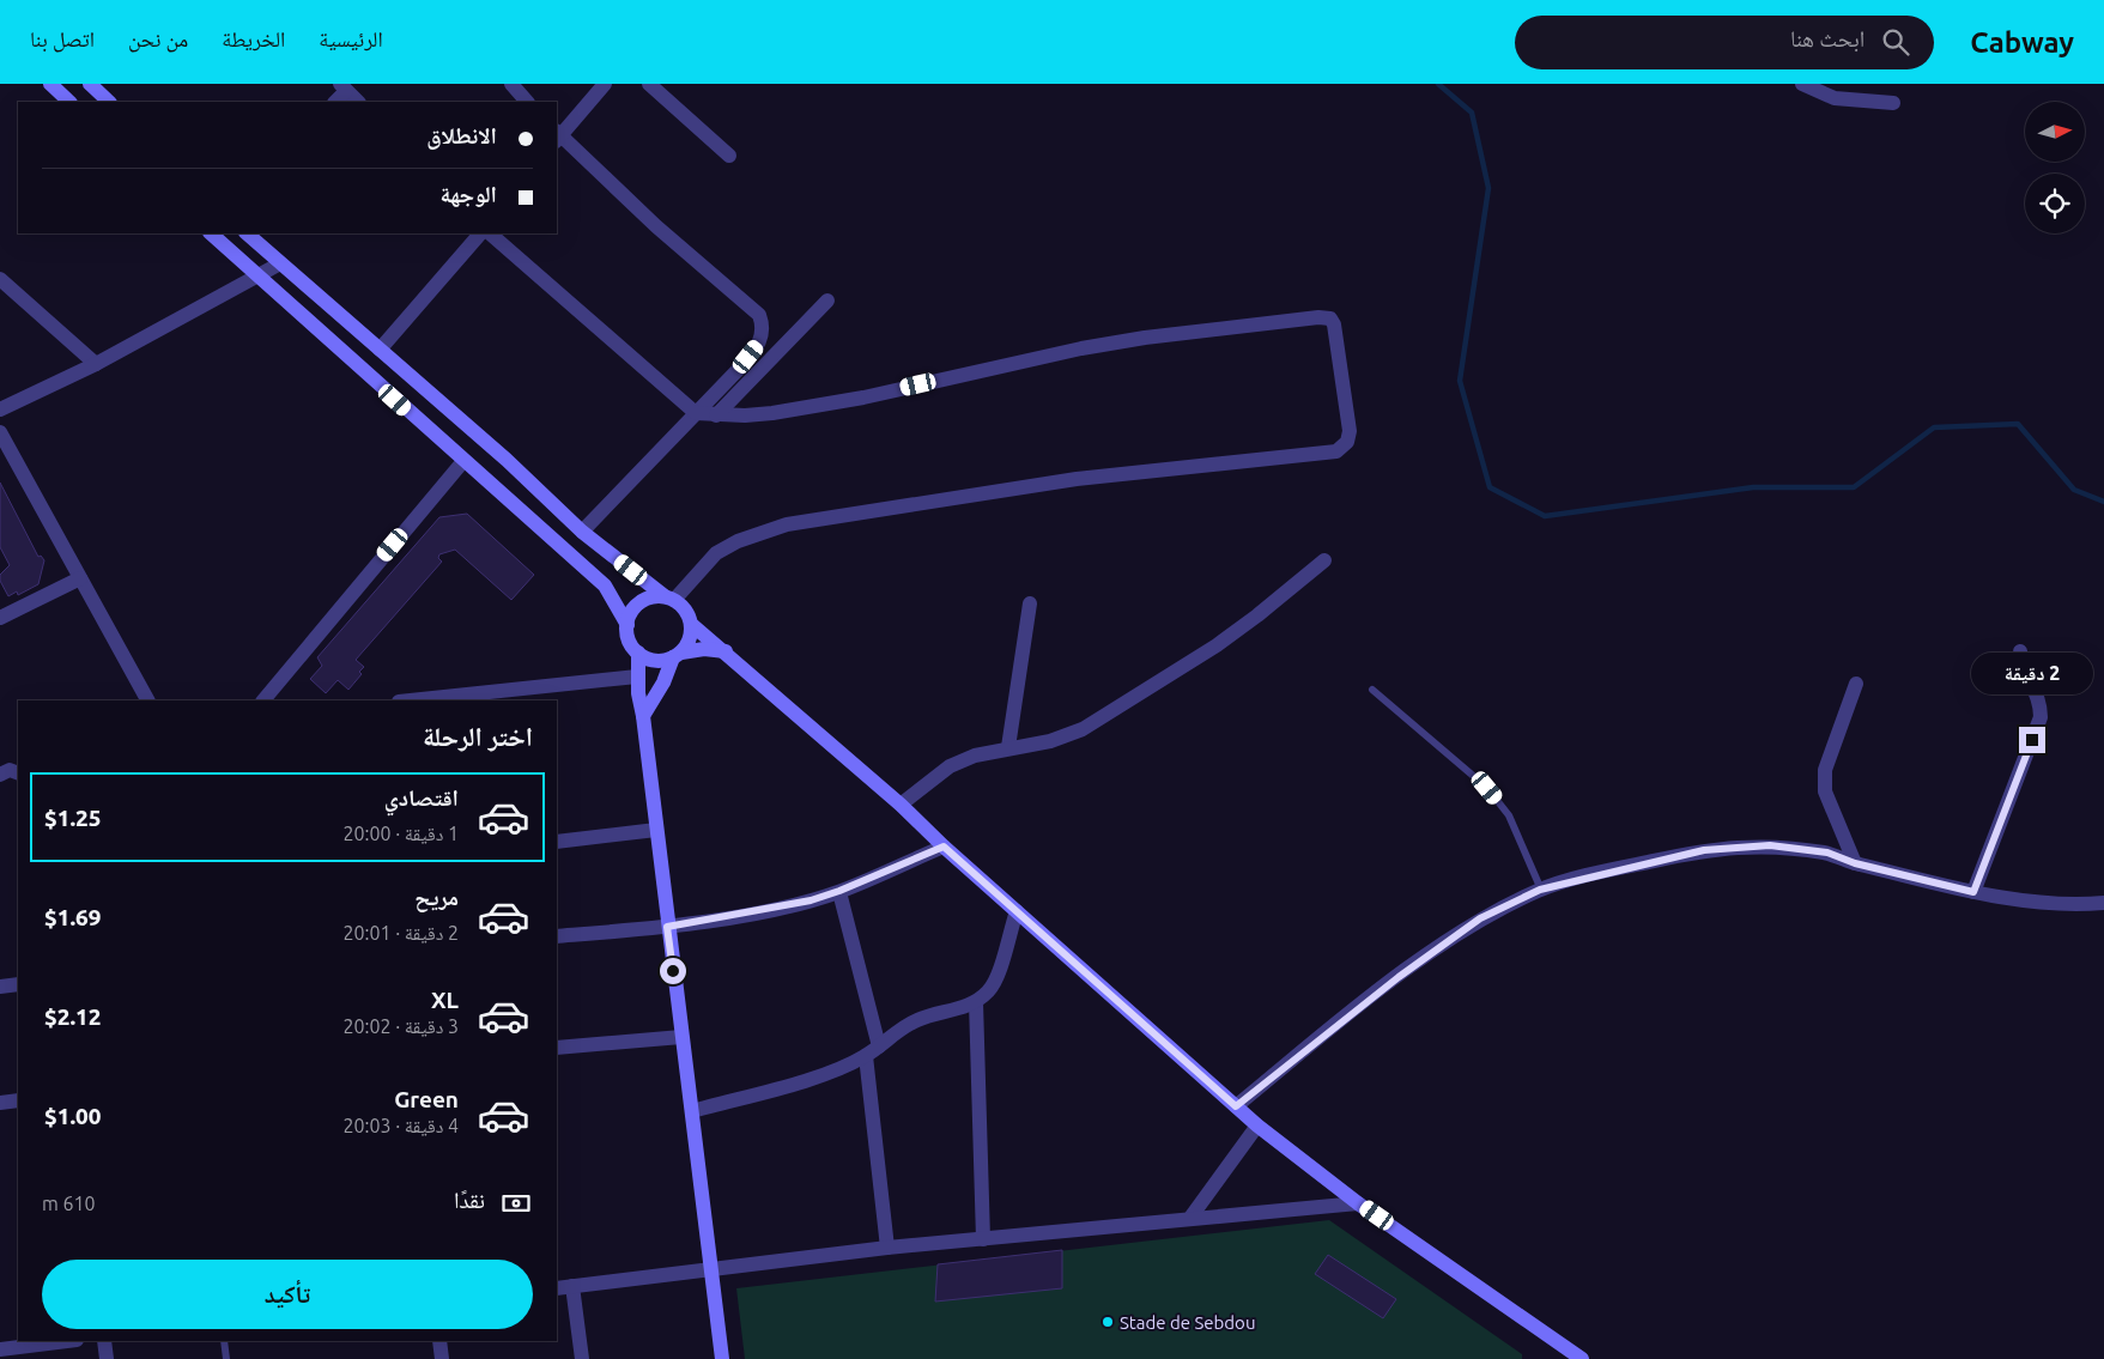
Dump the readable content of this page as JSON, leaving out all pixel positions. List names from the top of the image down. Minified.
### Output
{"places":["Stade de Sebdou"],"north":"right","page":{"header":"Cabway","search":"ابحث هنا","nav":["الرئيسية","الخريطة","من نحن","اتصل بنا"],"banner":["الانطلاق","الوجهة"],"bubble":"2 دقيقة","heading":"اختر الرحلة","list":[{"name":"اقتصادي","note":"1 دقيقة · 20:00","value":"$1.25"},{"name":"مريح","note":"2 دقيقة · 20:01","value":"$1.69"},{"name":"XL","note":"3 دقيقة · 20:02","value":"$2.12"},{"name":"Green","note":"4 دقيقة · 20:03","value":"$1.00"}],"pay":["نقدًا","610 m"],"buttons":"تأكيد"}}
